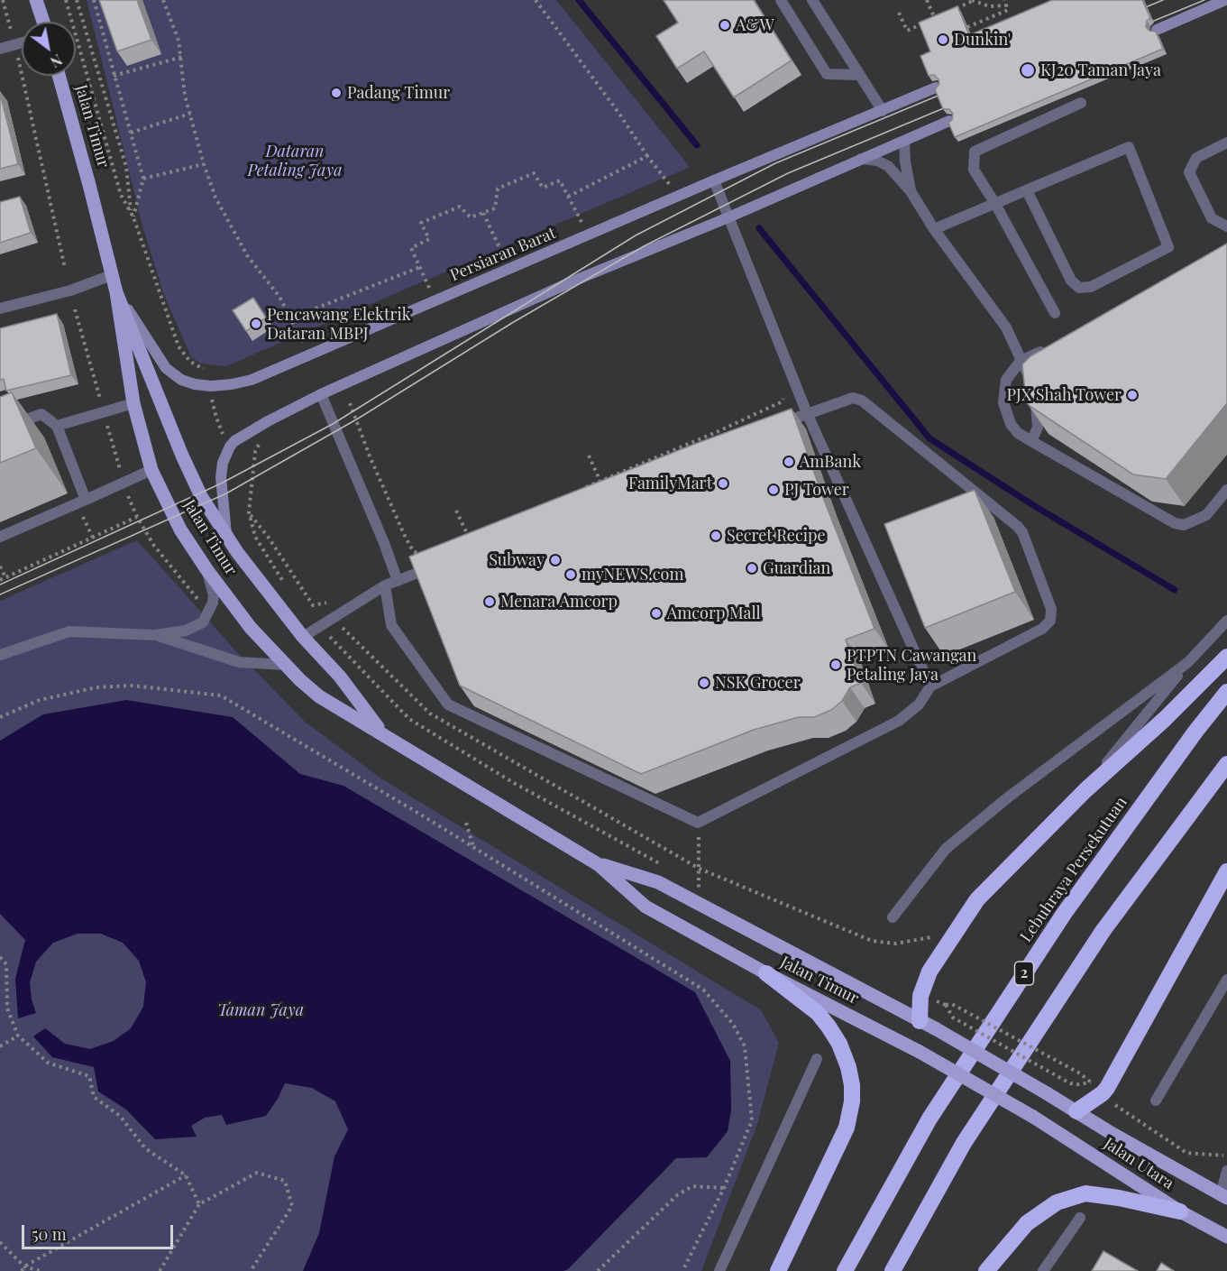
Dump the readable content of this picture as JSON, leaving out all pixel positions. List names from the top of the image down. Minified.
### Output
{"streets":{"highway":["Lebuhraya Persekutuan","2"],"main road":["Jalan Timur","Jalan Utara"],"street":["Persiaran Barat"]},"crossings":[["Jalan Timur","Persiaran Barat"],["Jalan Timur","Jalan Utara"]],"parks":["Dataran Petaling Jaya","Taman Jaya"],"places":["A&W","Dunkin'","KJ20 Taman Jaya","Padang Timur","Pencawang Elektrik Dataran MBPJ","PJX Shah Tower","AmBank","FamilyMart","PJ Tower","Secret Recipe","Subway","Guardian","myNEWS.com","Menara Amcorp","Amcorp Mall","PTPTN Cawangan Petaling Jaya","NSK Grocer"],"scale_bar":"50 m","north":"bottom right"}
